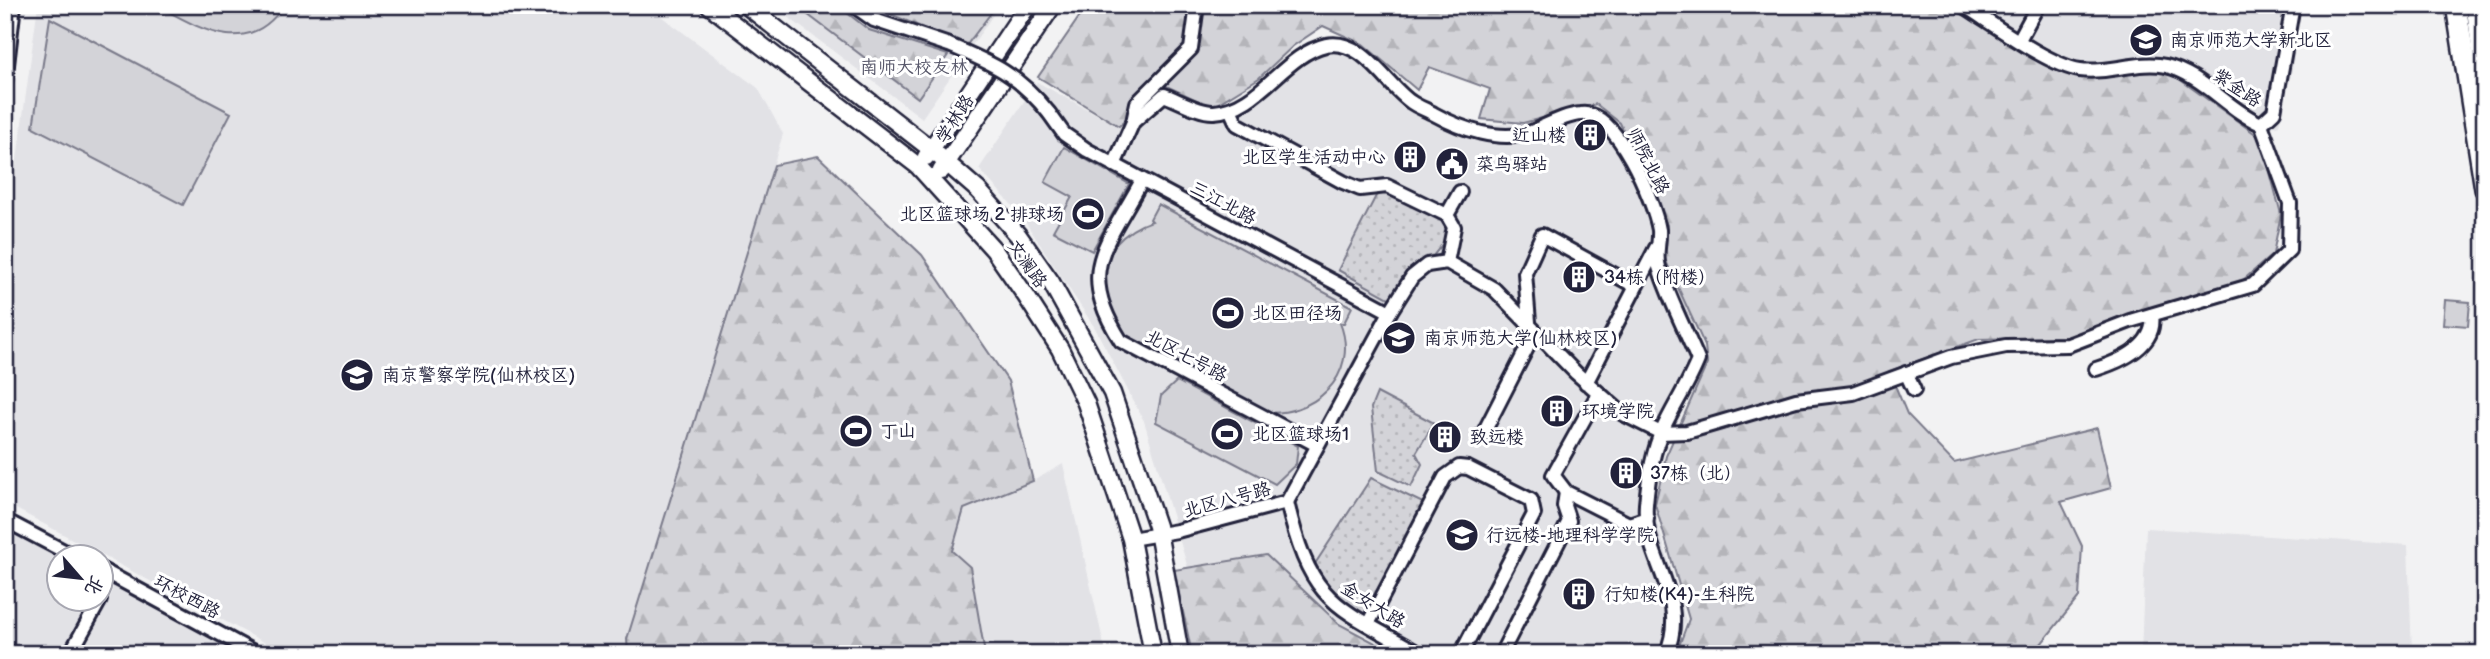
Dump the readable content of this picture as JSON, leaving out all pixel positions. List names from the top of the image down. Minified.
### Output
{"streets":{"main road":["学林路","文澜路"],"street":["紫金路","师院北路","三江北路","北区七号路","北区八号路","环校西路","金女大路"]},"crossings":[["学林路","三江北路"],["学林路","文澜路"],["三江北路","北区七号路"],["文澜路","北区八号路"],["北区八号路","金女大路"]],"parks":["南师大校友林"],"places":{"school or university":["南京师范大学新北区","南京师范大学(仙林校区)","南京警察学院(仙林校区)","行远楼-地理科学学院"],"building":["近山楼","北区学生活动中心","34栋（附楼）","环境学院","致远楼","37栋（北）","行知楼(K4)-生科院"],"public building":["菜鸟驿站"],"sports":["北区篮球场 2 排球场","北区田径场","丁山","北区篮球场1"]},"north":"bottom right"}
